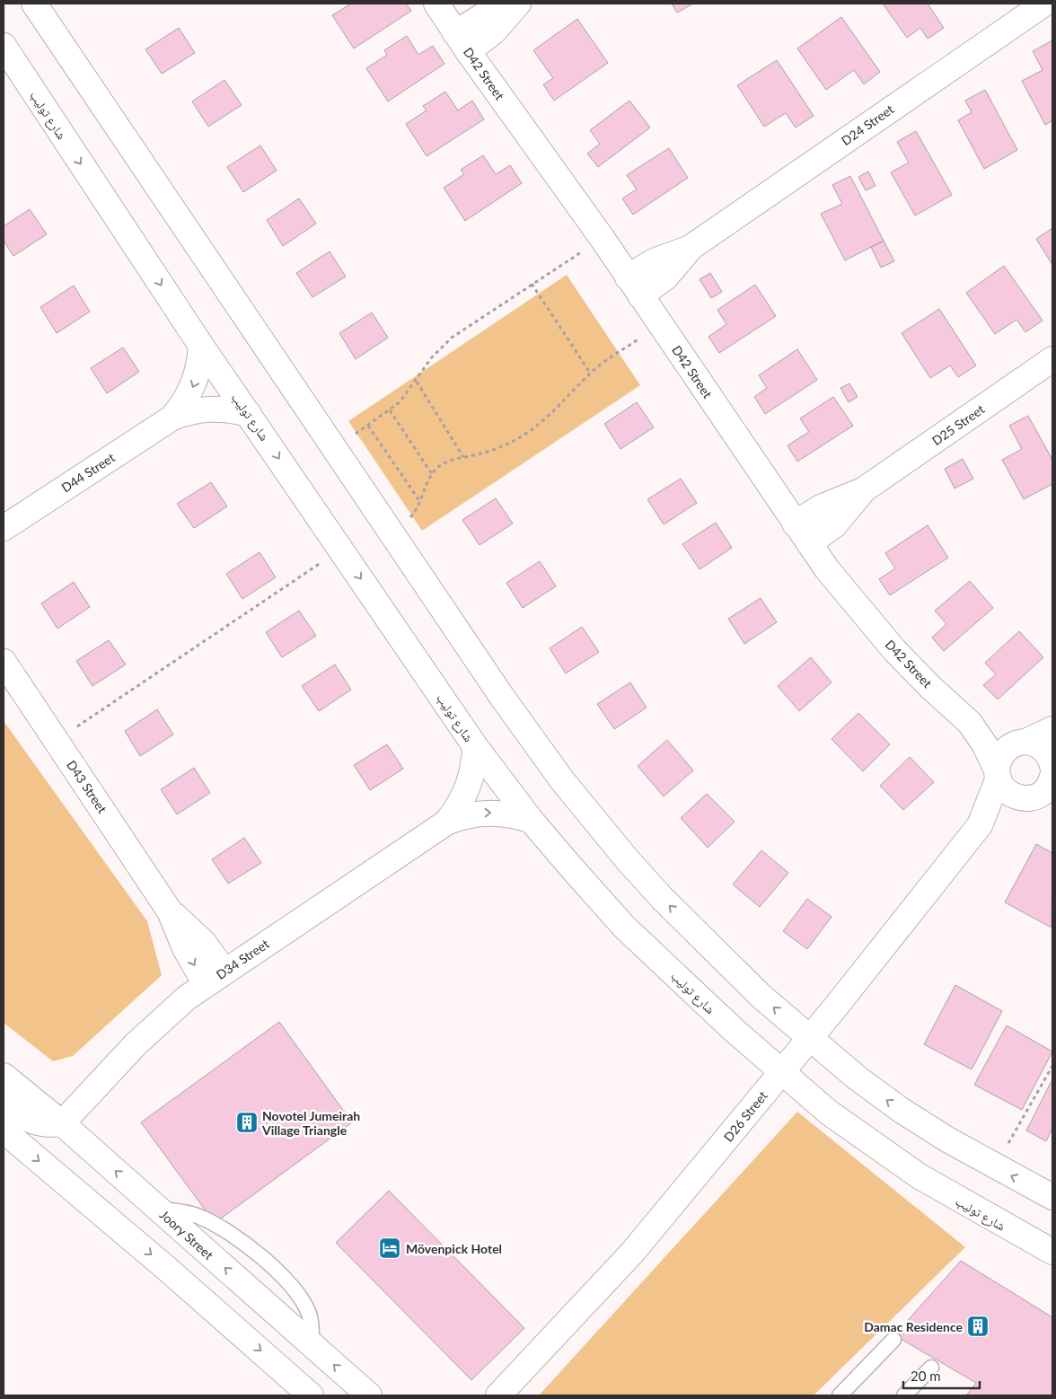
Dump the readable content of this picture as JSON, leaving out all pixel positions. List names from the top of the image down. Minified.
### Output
{"streets":{"street":["D42 Street","شارع توليب","D24 Street","D25 Street","D44 Street","D43 Street","D34 Street","D26 Street","Joory Street"]},"crossings":[["D42 Street","D24 Street"],["D42 Street","D25 Street"],["D42 Street","D26 Street"],["شارع توليب","D44 Street"],["شارع توليب","D34 Street"],["شارع توليب","D26 Street"],["D43 Street","D34 Street"],["D34 Street","Joory Street"]],"places":{"building":["Novotel Jumeirah Village Triangle","Damac Residence"],"hotel":["Mövenpick Hotel"]},"scale_bar":"20 m"}
